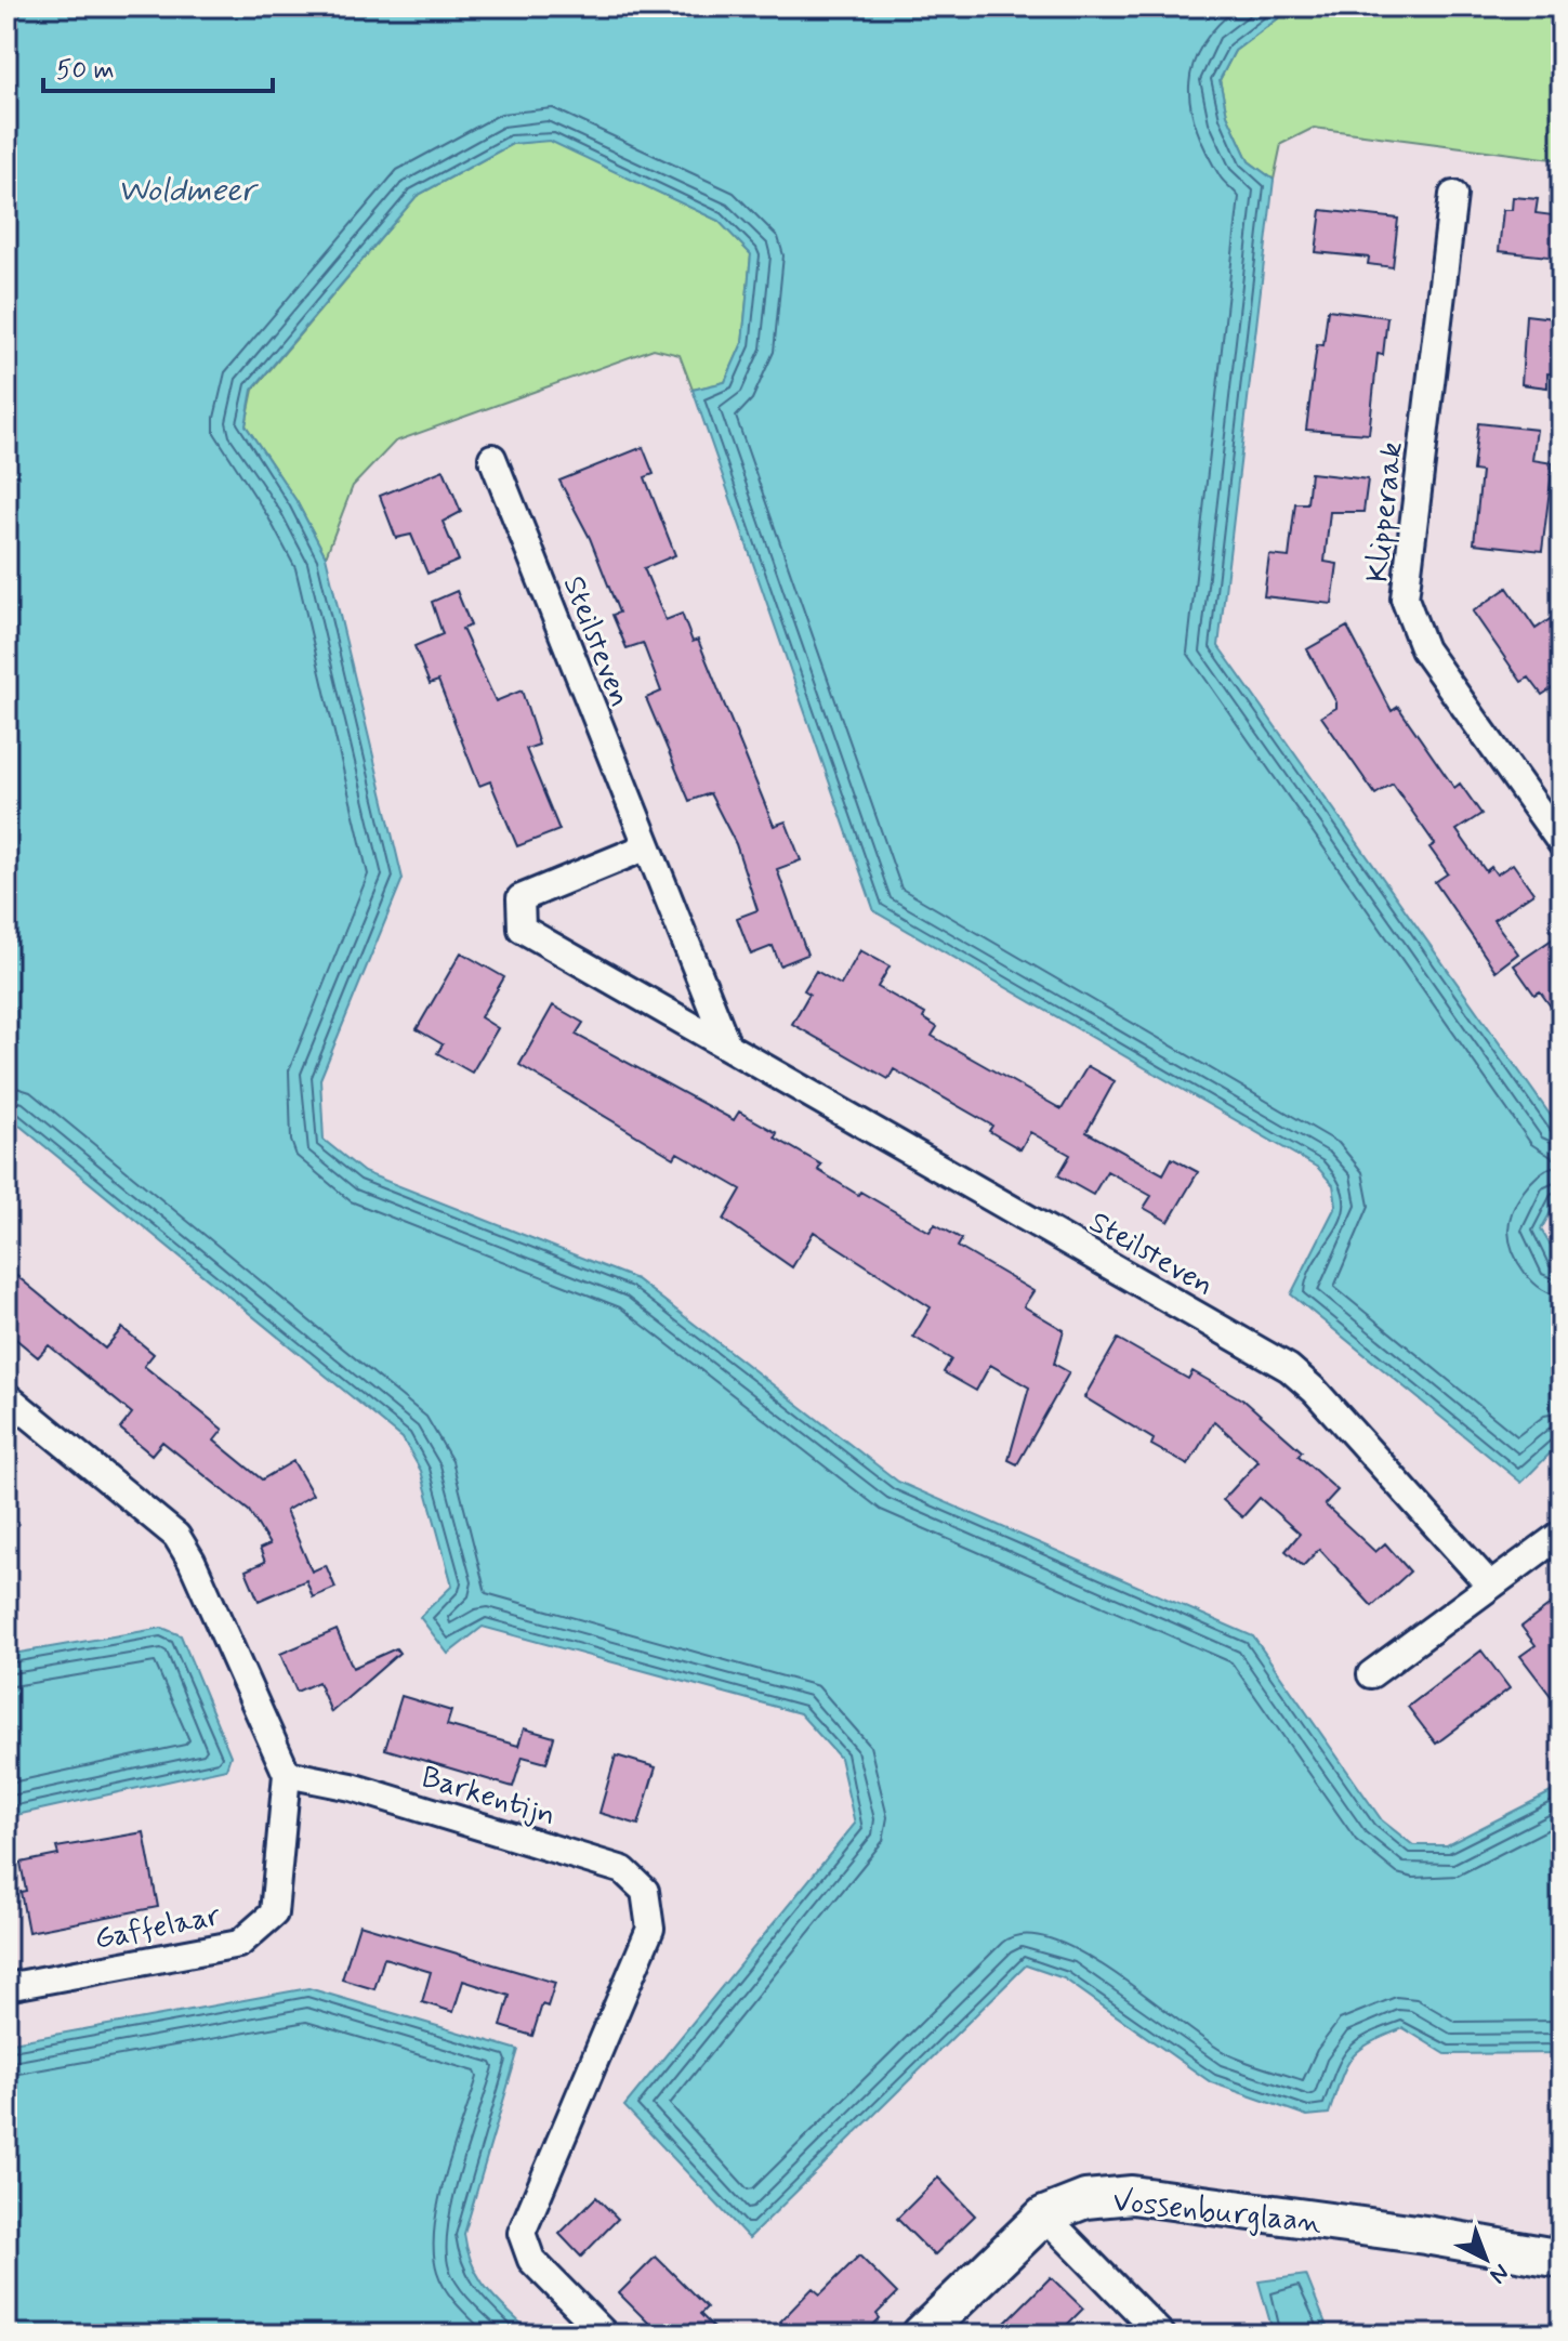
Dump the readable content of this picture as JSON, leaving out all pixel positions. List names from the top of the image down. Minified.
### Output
{"streets":{"street":["Klipperaak","Steilsteven","Barkentijn","Gaffelaar","Vossenburglaan"]},"crossings":[["Barkentijn","Gaffelaar"]],"water":["Woldmeer"],"scale_bar":"50 m","north":"bottom right"}
